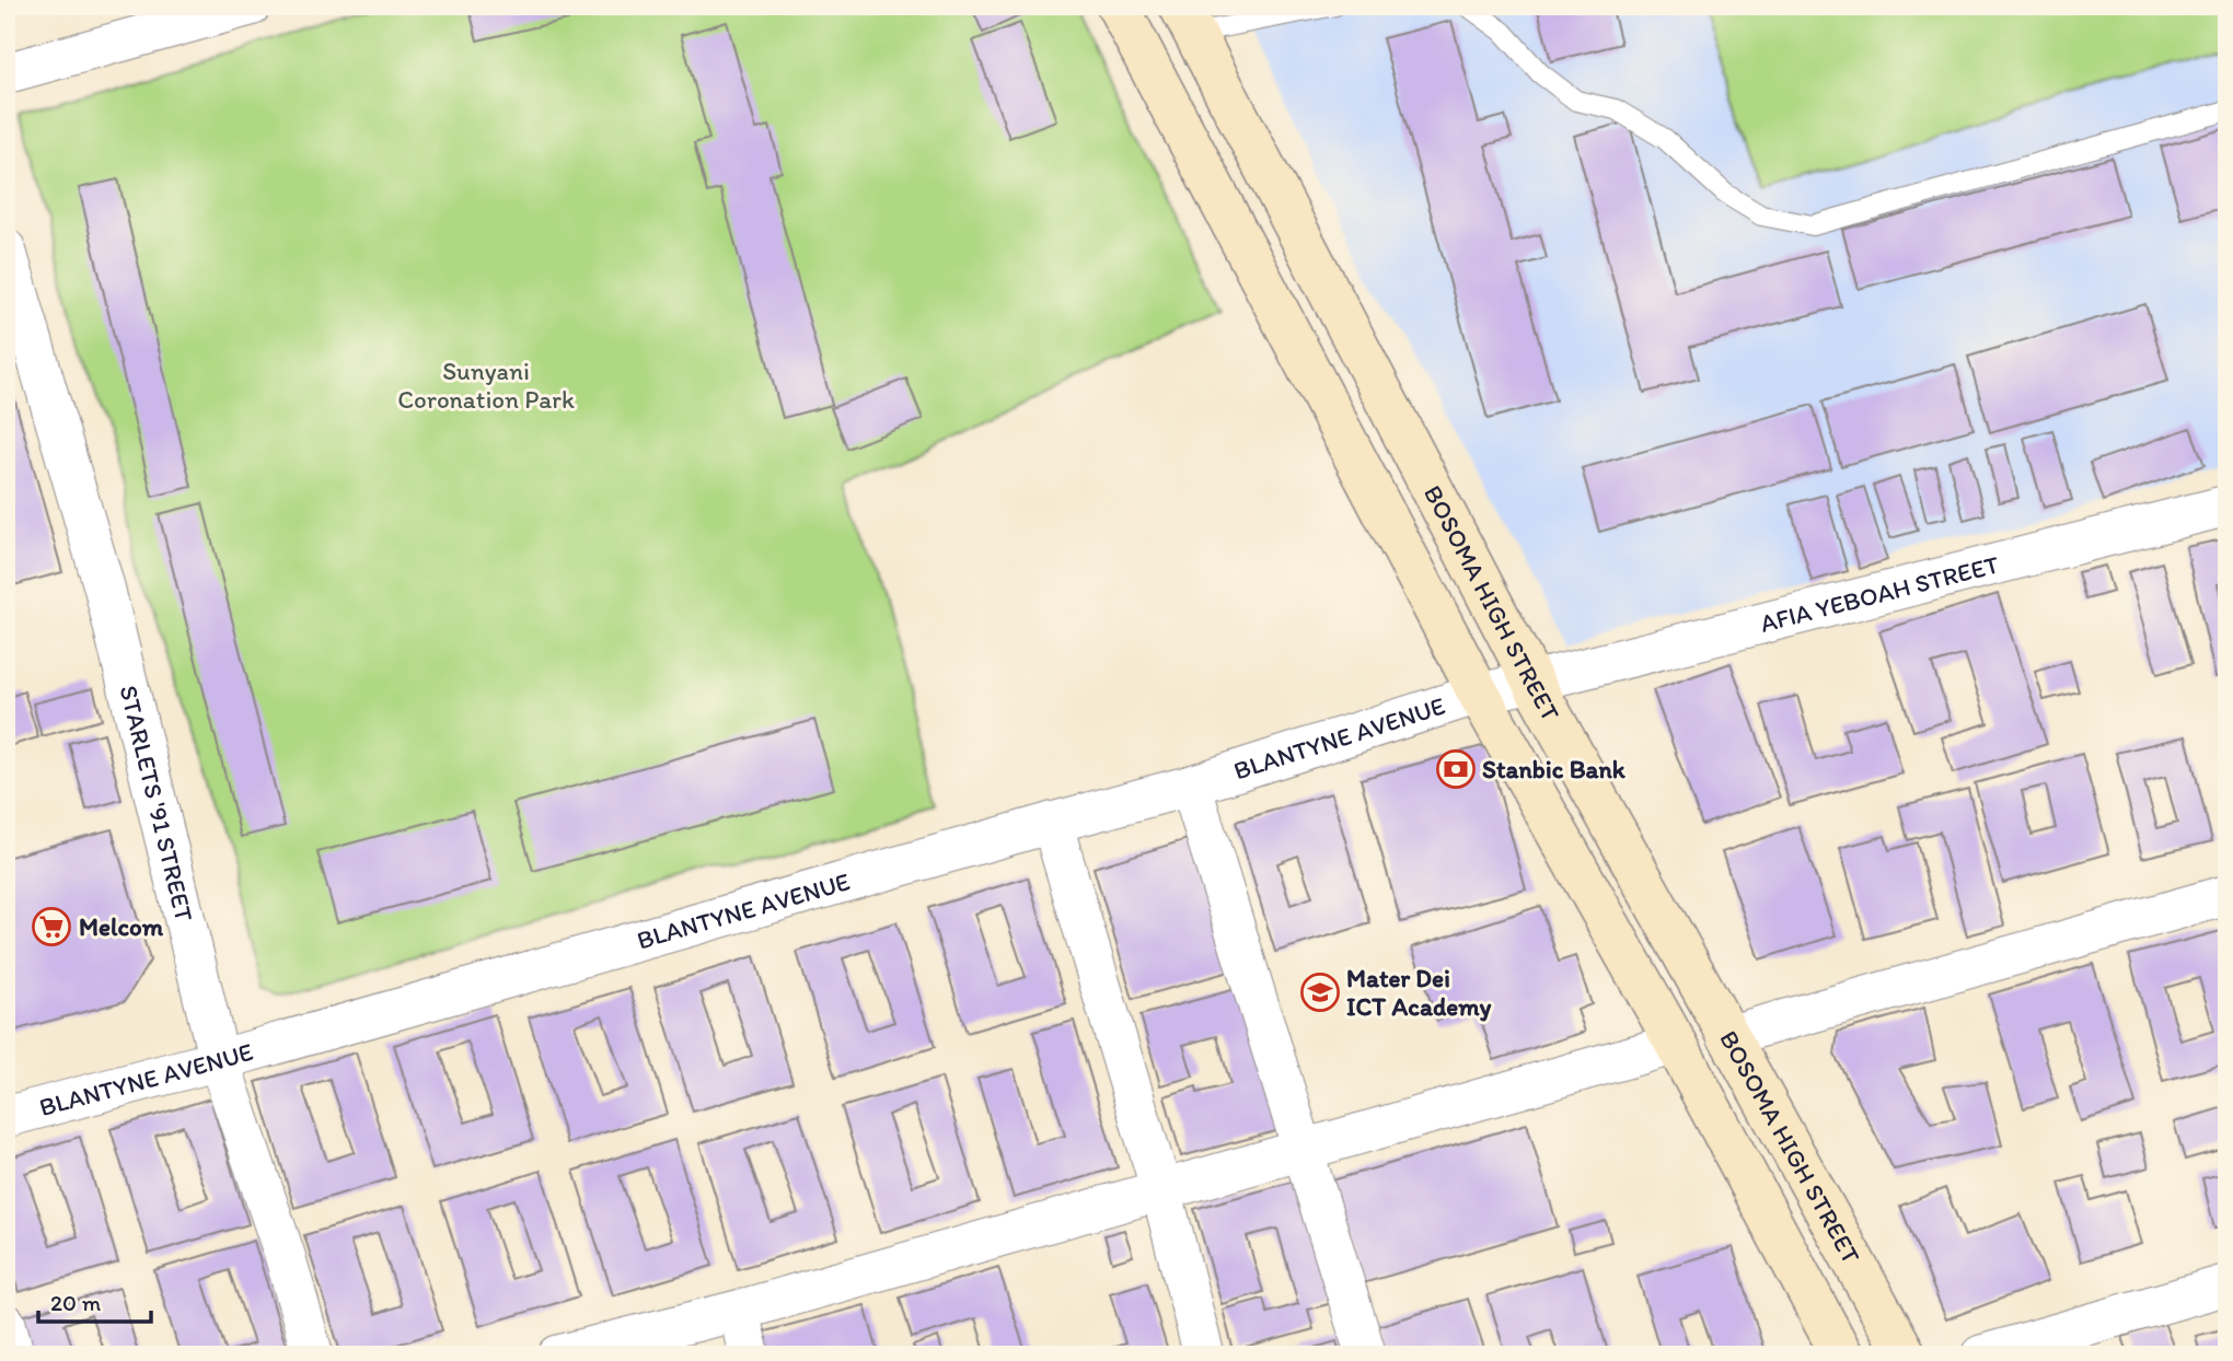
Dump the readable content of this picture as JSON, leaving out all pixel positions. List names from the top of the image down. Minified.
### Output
{"streets":{"street":["AFIA YEBOAH STREET","BOSOMA HIGH STREET","BLANTYNE AVENUE","STARLETS '91 STREET"]},"crossings":[["AFIA YEBOAH STREET","BOSOMA HIGH STREET"],["AFIA YEBOAH STREET","BLANTYNE AVENUE"],["BOSOMA HIGH STREET","BLANTYNE AVENUE"],["BLANTYNE AVENUE","STARLETS '91 STREET"]],"parks":["Sunyani Coronation Park"],"places":{"bank":["Stanbic Bank"],"supermarket":["Melcom"],"school or university":["Mater Dei ICT Academy"]},"scale_bar":"20 m"}
